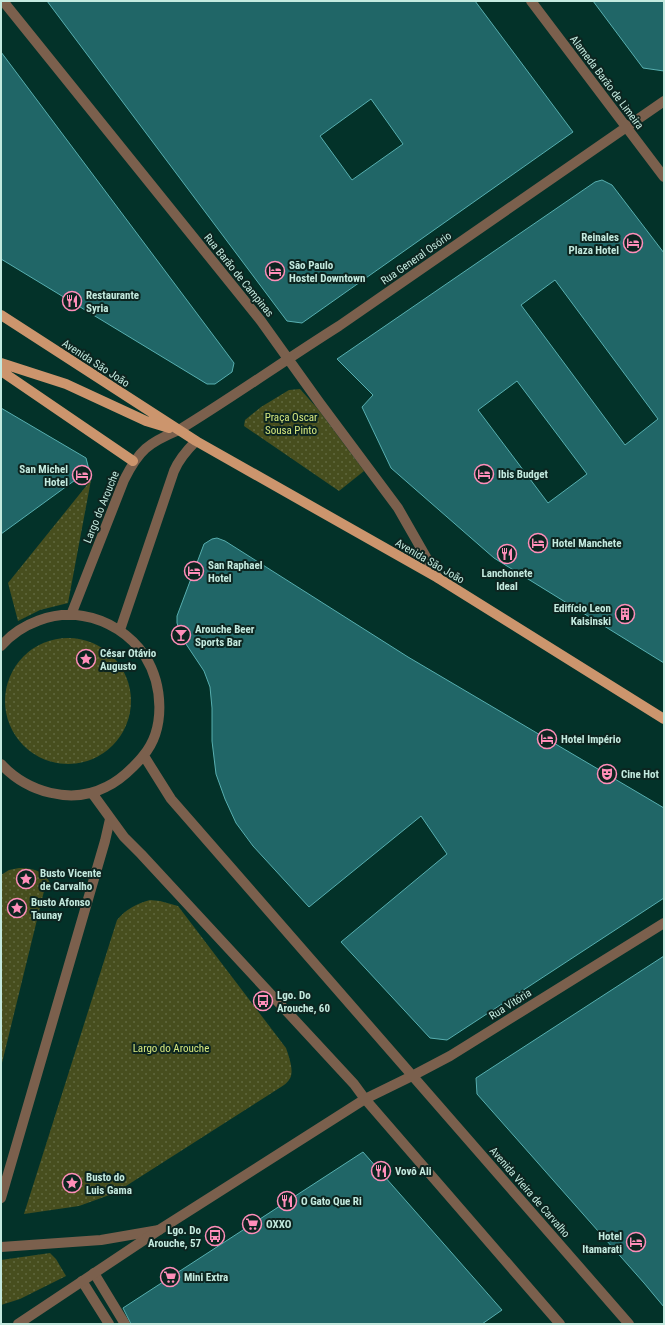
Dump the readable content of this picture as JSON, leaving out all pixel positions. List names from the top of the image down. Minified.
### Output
{"streets":{"main road":["Avenida São João"],"street":["Alameda Barão de Limeira","Rua General Osório","Rua Barão de Campinas","Largo do Arouche","Rua Vitória","Avenida Vieira de Carvalho"]},"crossings":[["Alameda Barão de Limeira","Rua General Osório"],["Rua General Osório","Rua Barão de Campinas"],["Rua General Osório","Avenida São João"],["Rua General Osório","Largo do Arouche"],["Rua Barão de Campinas","Avenida São João"],["Avenida São João","Largo do Arouche"],["Rua Vitória","Avenida Vieira de Carvalho"]],"parks":["Praça Oscar Sousa Pinto","Largo do Arouche"],"places":{"hotel":["Reinales Plaza Hotel","São Paulo Hostel Downtown","Ibis Budget","San Michel Hotel","Hotel Manchete","San Raphael Hotel","Hotel Império","Hotel Itamarati"],"restaurant":["Restaurante Syria","Lanchonete Ideal","Vovô Ali","O Gato Que Ri"],"building":["Edifício Leon Kaisinski"],"bar":["Arouche Beer Sports Bar"],"place":["César Otávio Augusto","Busto Vicente de Carvalho","Busto Afonso Taunay","Busto do Luis Gama"],"theatre":["Cine Hot"],"bus stop":["Lgo. Do Arouche, 60","Lgo. Do Arouche, 57"],"supermarket":["OXXO","Mini Extra"]}}
